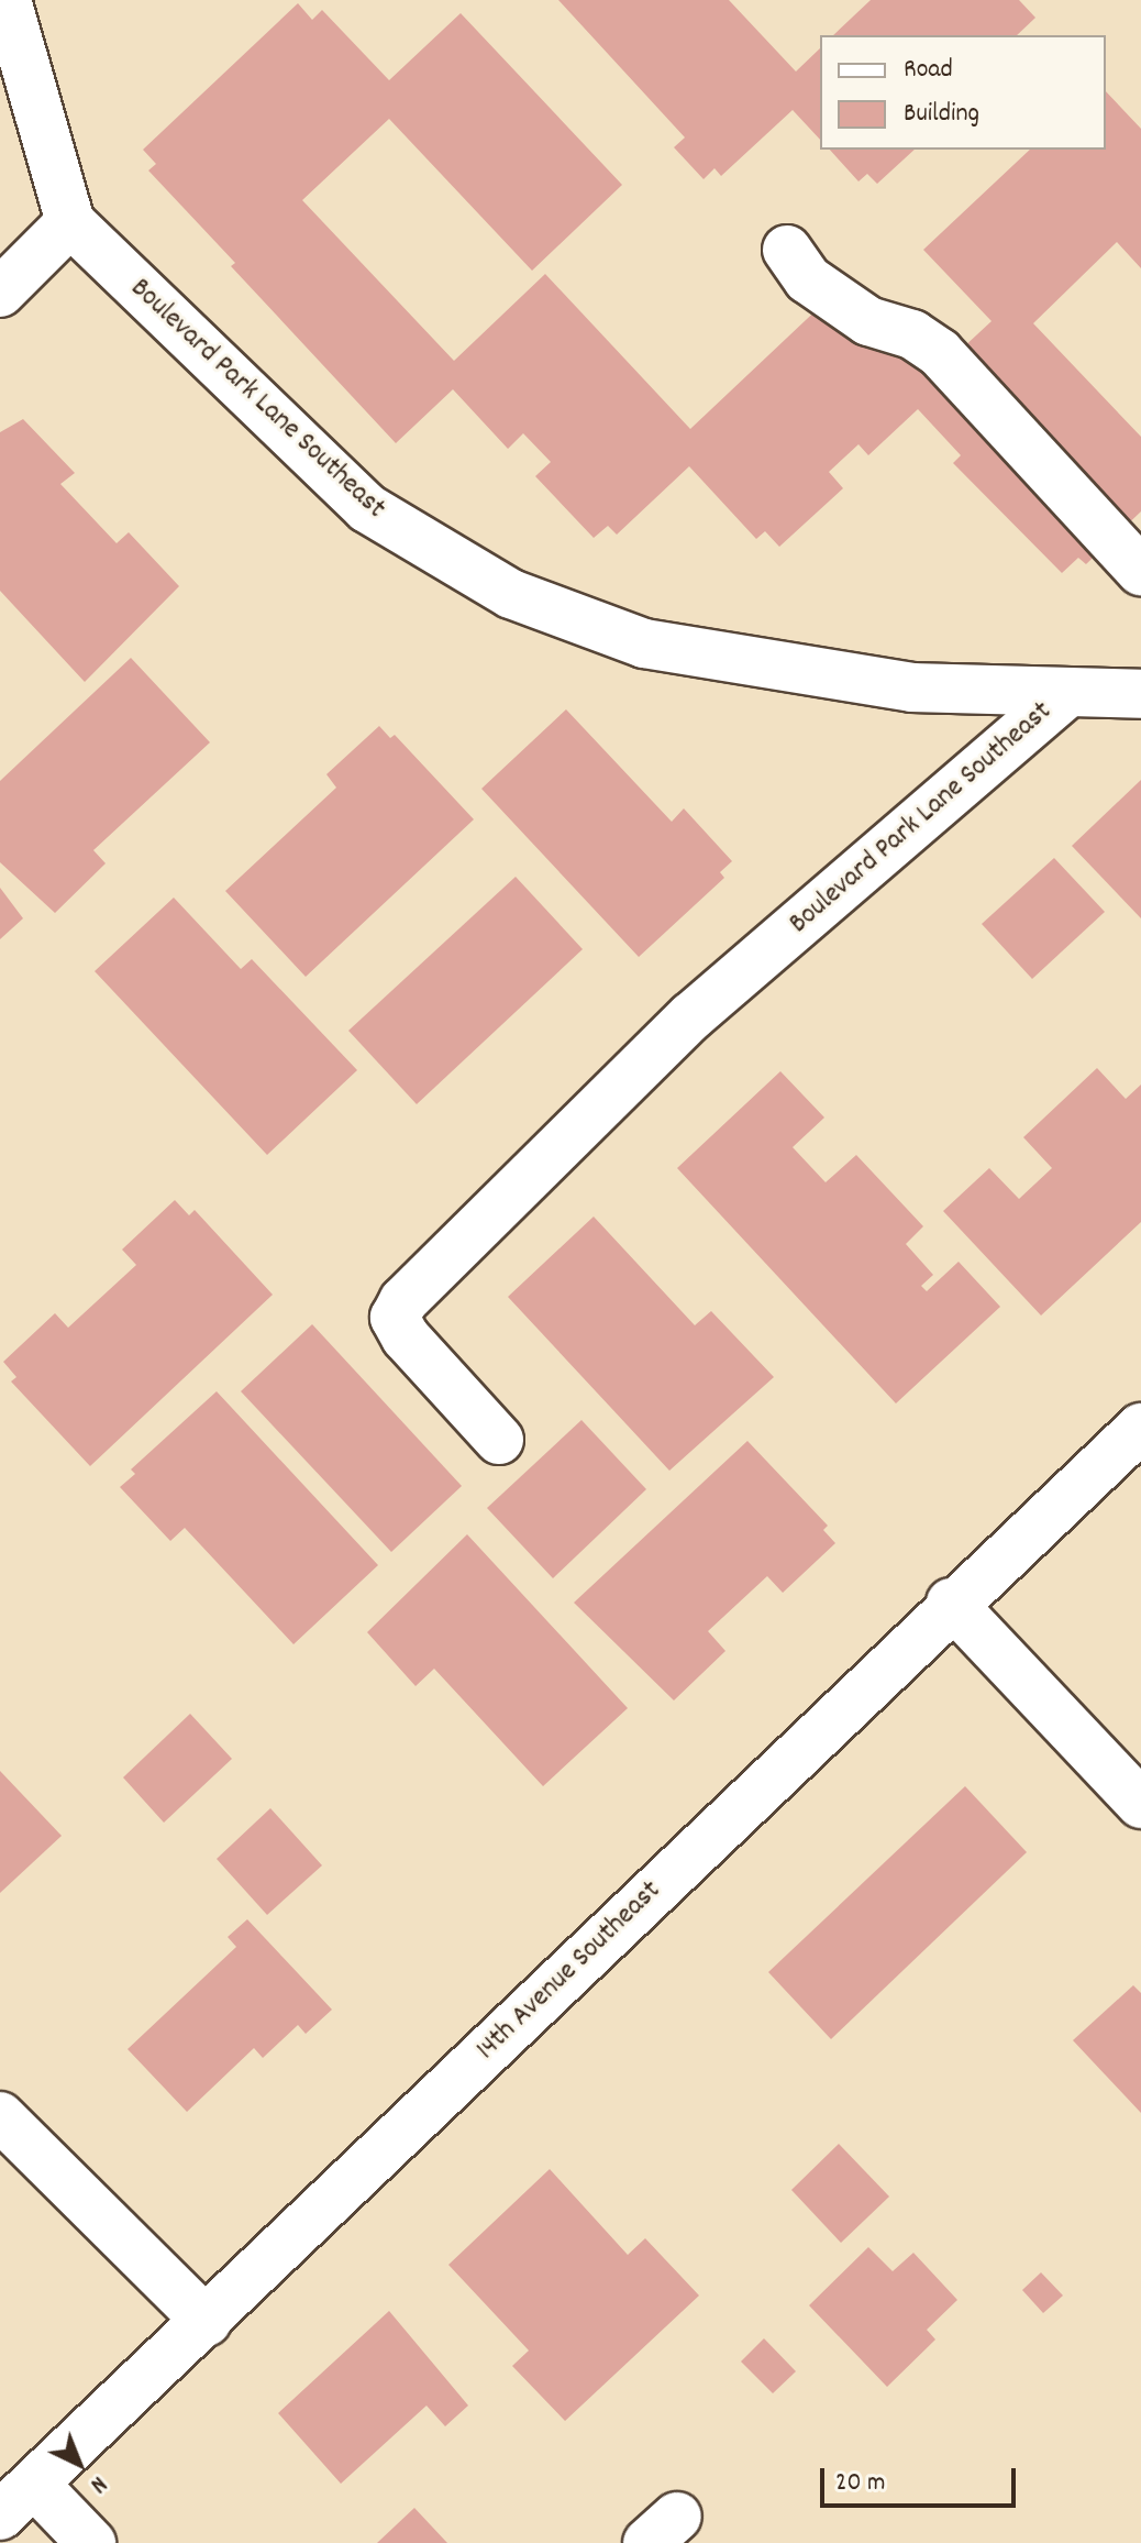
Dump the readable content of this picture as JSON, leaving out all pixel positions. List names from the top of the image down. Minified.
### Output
{"streets":{"street":["Boulevard Park Lane Southeast","14th Avenue Southeast"]},"legend":["Road","Building"],"scale_bar":"20 m","north":"bottom right"}
